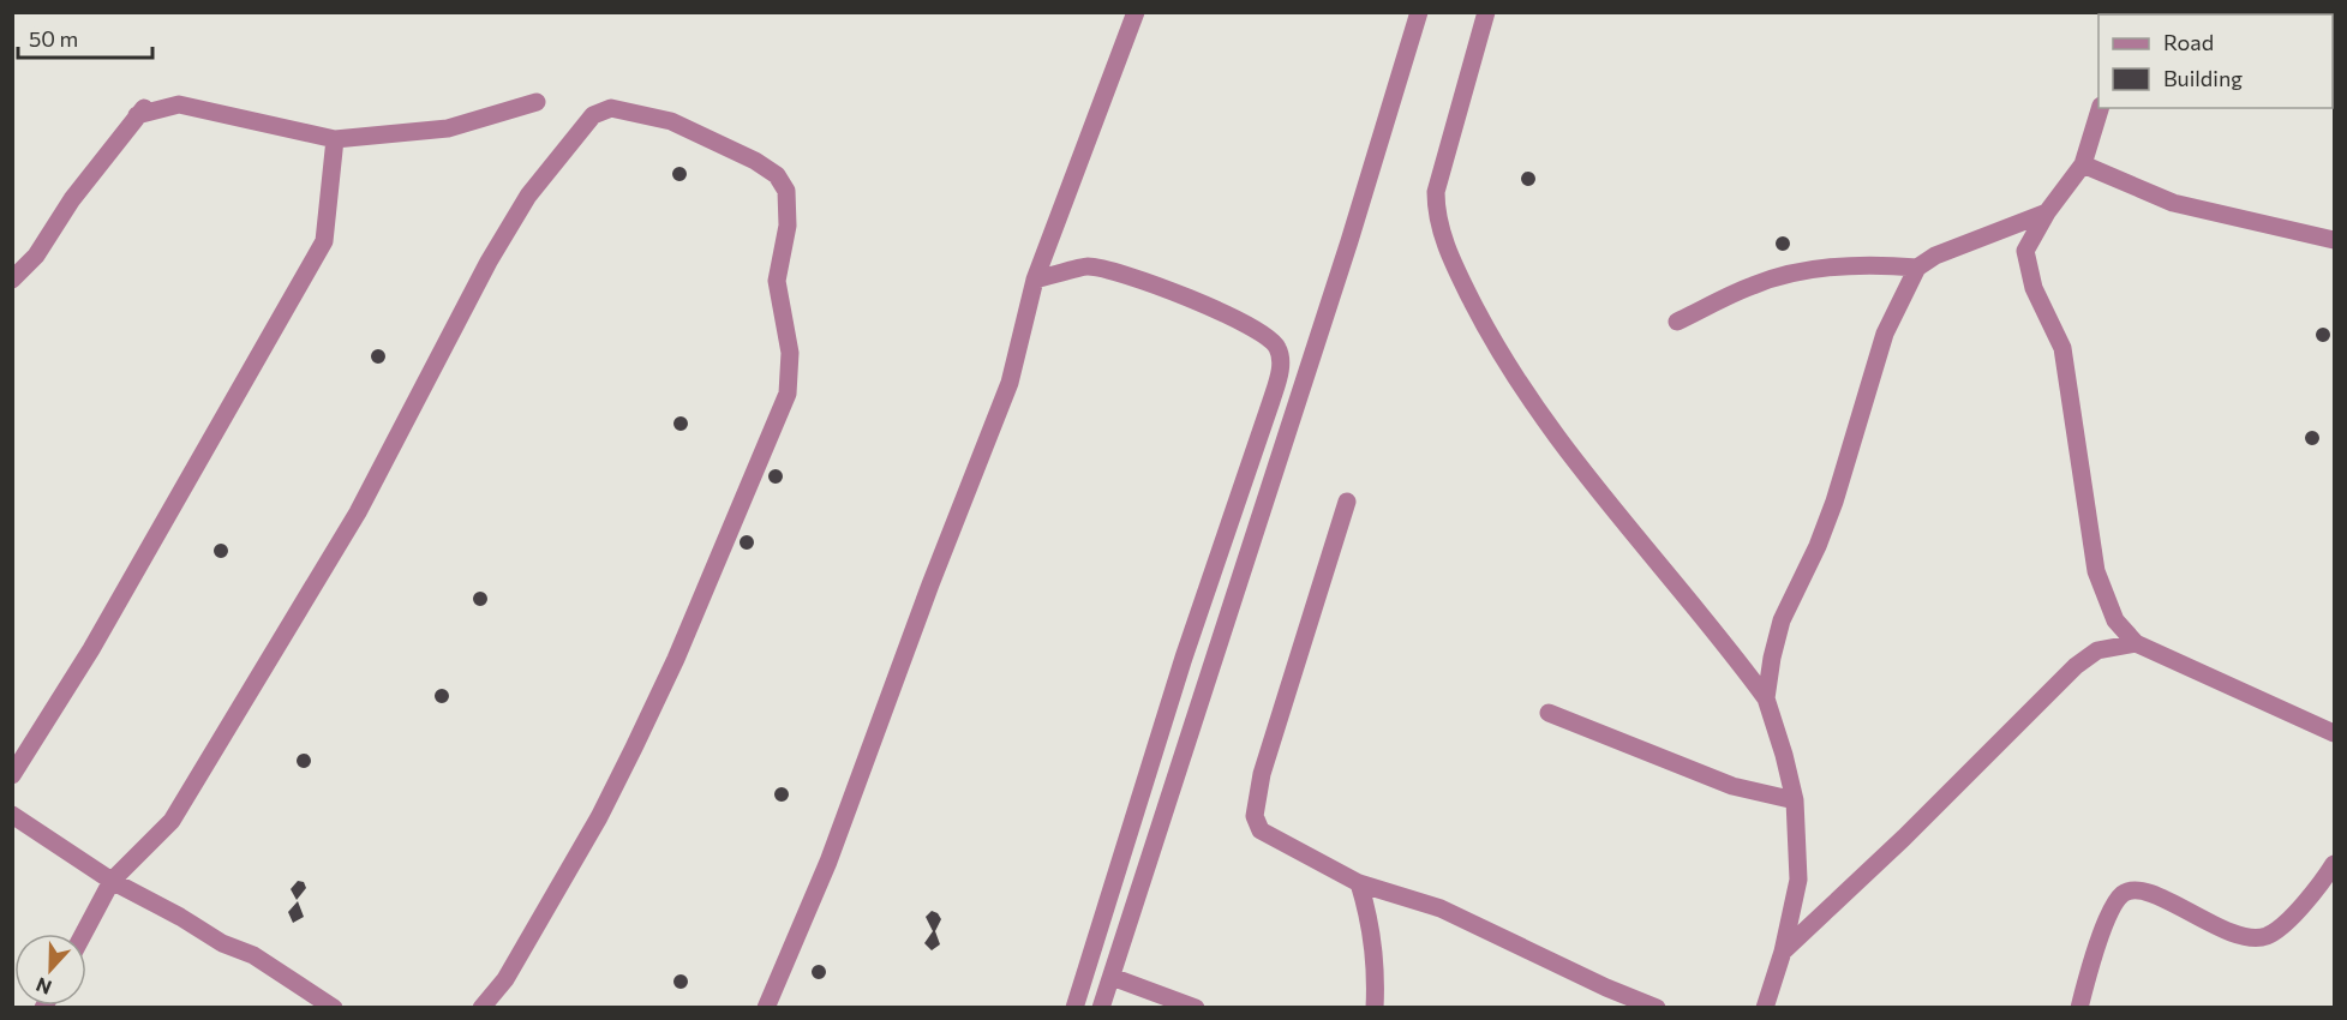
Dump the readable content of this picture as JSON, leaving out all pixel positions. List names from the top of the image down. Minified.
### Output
{"legend":["Road","Building"],"scale_bar":"50 m","north":"bottom"}
